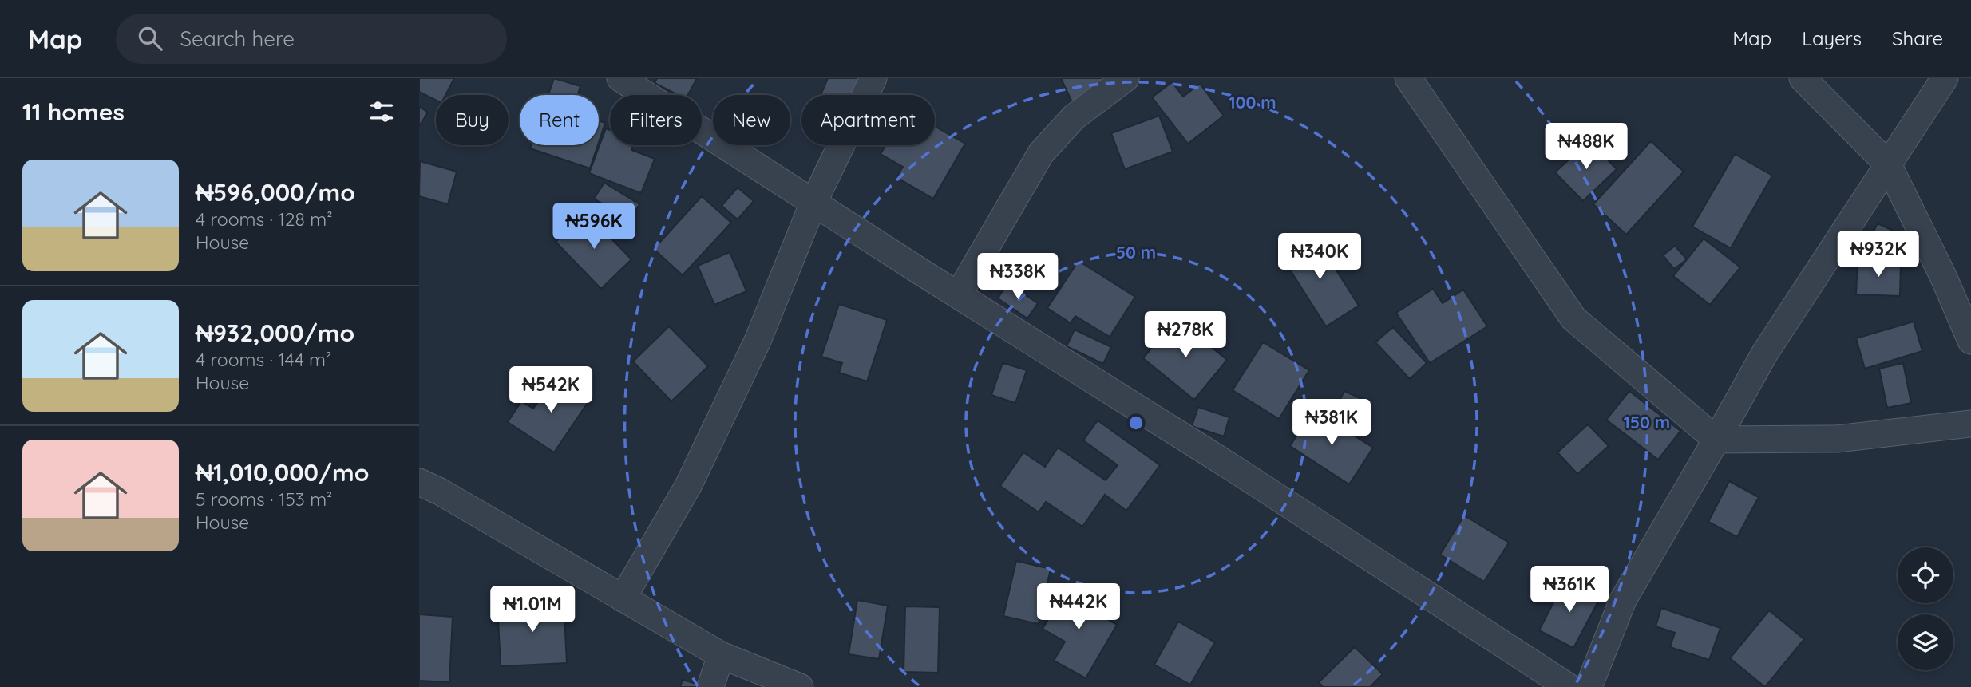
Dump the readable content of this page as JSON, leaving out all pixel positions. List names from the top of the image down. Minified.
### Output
{"page":{"header":"Map","search":"Search here","nav":["Map","Layers","Share"],"heading":"11 homes","chip":["Buy","Rent","Filters","New","Apartment"],"price":["₦488K","₦596K","₦932K","₦340K","₦338K","₦278K","₦542K","₦381K","₦361K","₦442K","₦1.01M"],"list":[{"name":"₦596,000/mo","note":"4 rooms · 128 m² · House"},{"name":"₦932,000/mo","note":"4 rooms · 144 m² · House"},{"name":"₦1,010,000/mo","note":"5 rooms · 153 m² · House"}]},"rings":["100 m","50 m","150 m"]}
